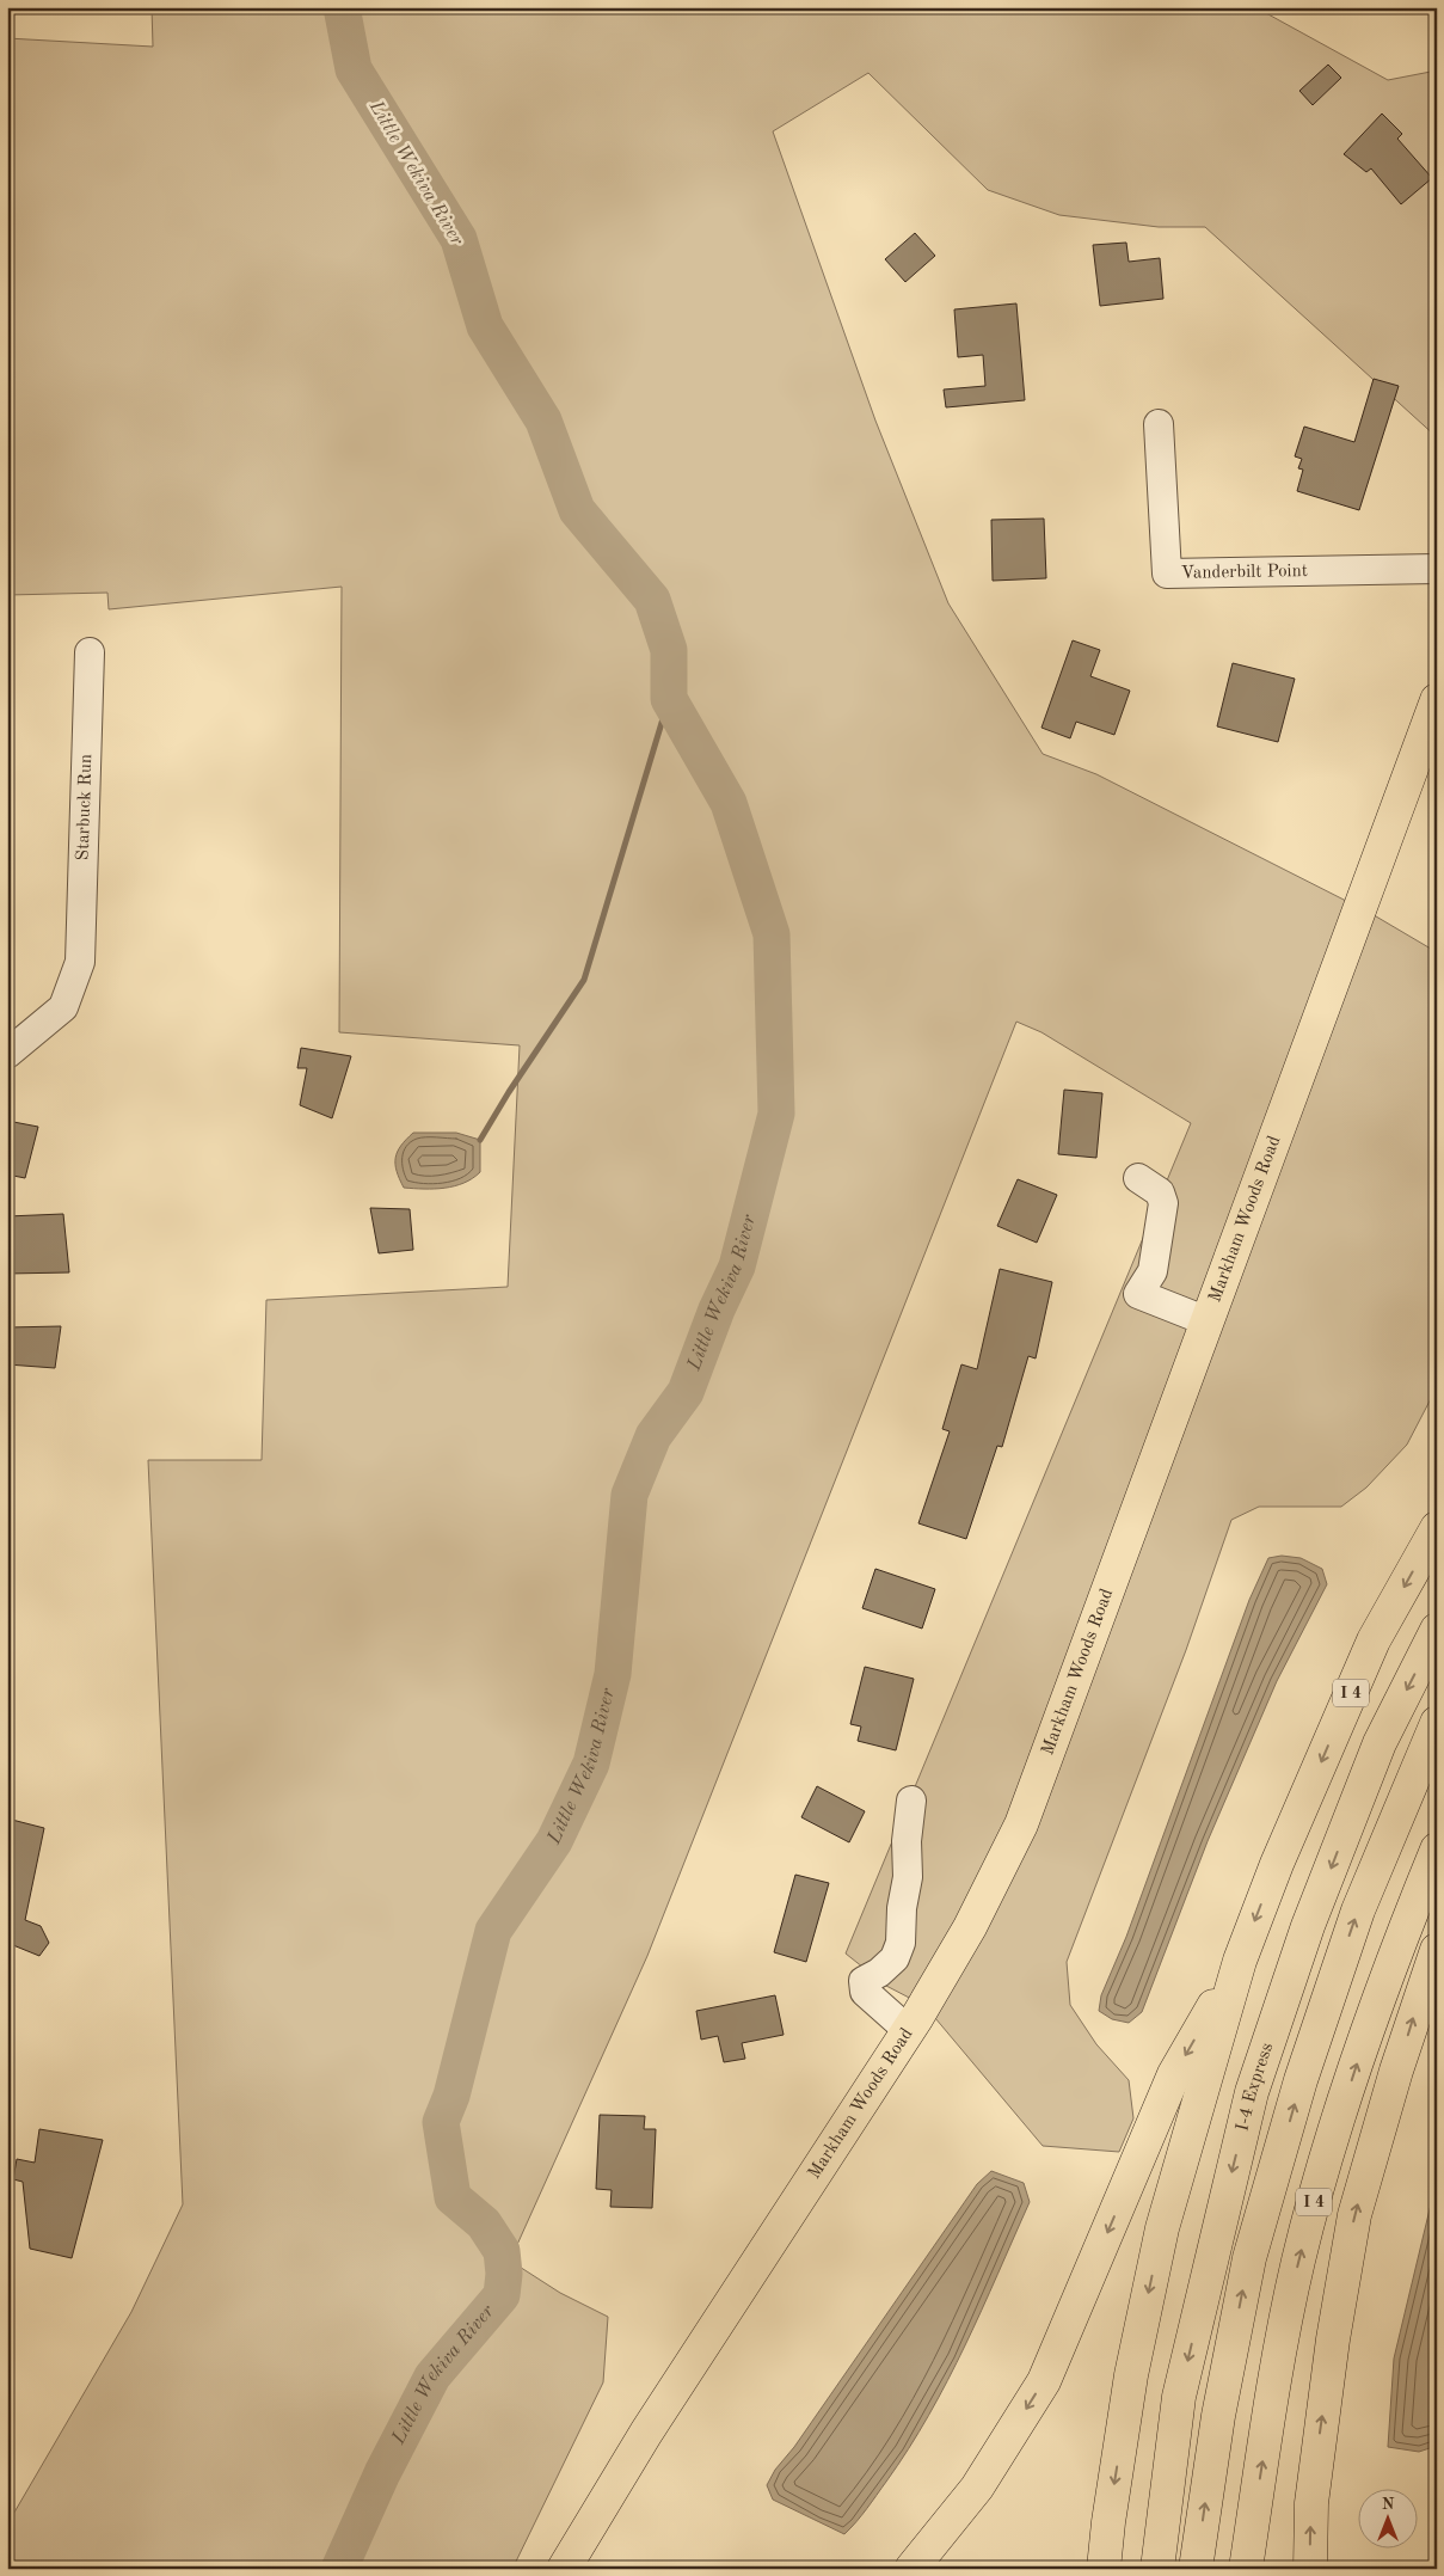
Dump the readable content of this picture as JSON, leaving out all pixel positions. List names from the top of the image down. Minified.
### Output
{"streets":{"main road":["Markham Woods Road","I 4","I-4 Express"],"street":["Vanderbilt Point","Starbuck Run"]},"water":["Little Wekiva River"],"north":"top"}
